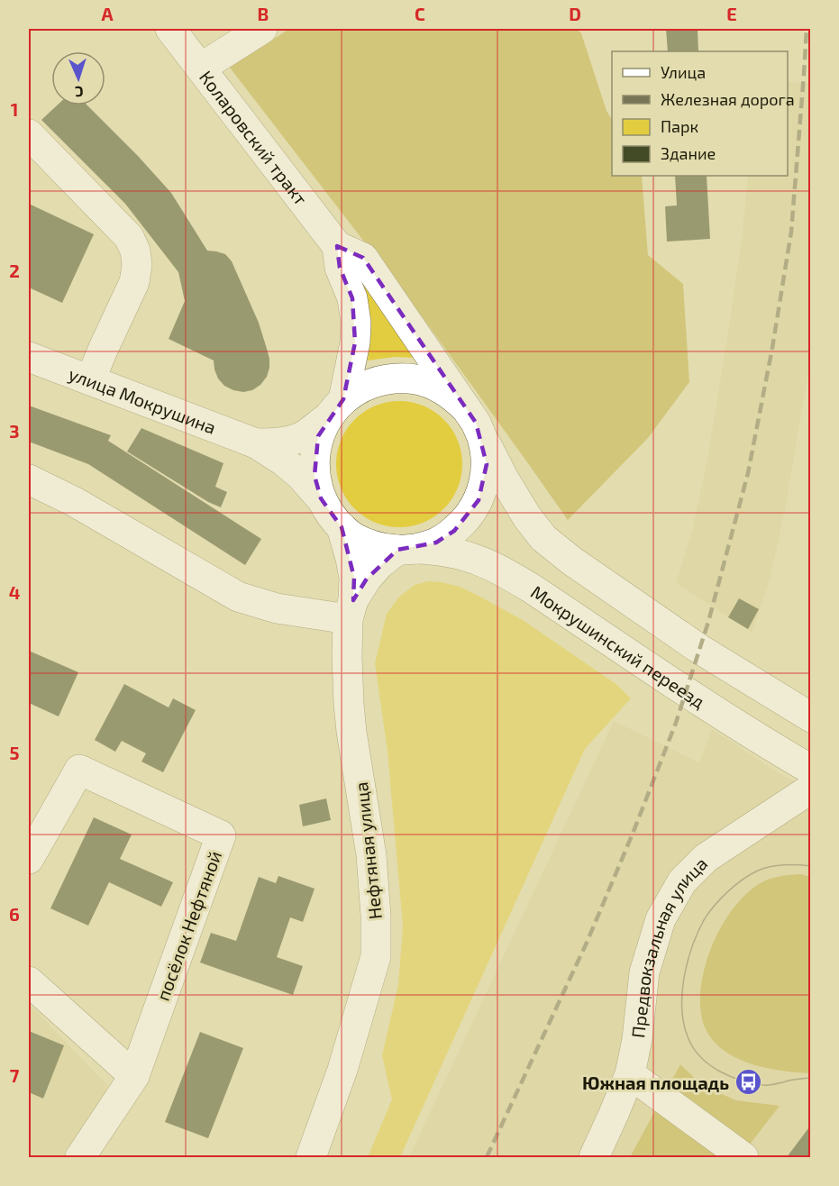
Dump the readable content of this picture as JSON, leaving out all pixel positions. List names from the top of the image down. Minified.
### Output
{"streets":{"main road":["Коларовский тракт","улица Мокрушина","Мокрушинский переезд","Нефтяная улица","посёлок Нефтяной","Предвокзальная улица"]},"crossings":[["Мокрушинский переезд","Нефтяная улица"]],"places":{"bus stop":["Южная площадь"]},"legend":["Улица","Железная дорога","Парк","Здание"],"north":"bottom","grid":{"columns":["A","B","C","D","E"],"rows":["1","2","3","4","5","6","7"]}}
